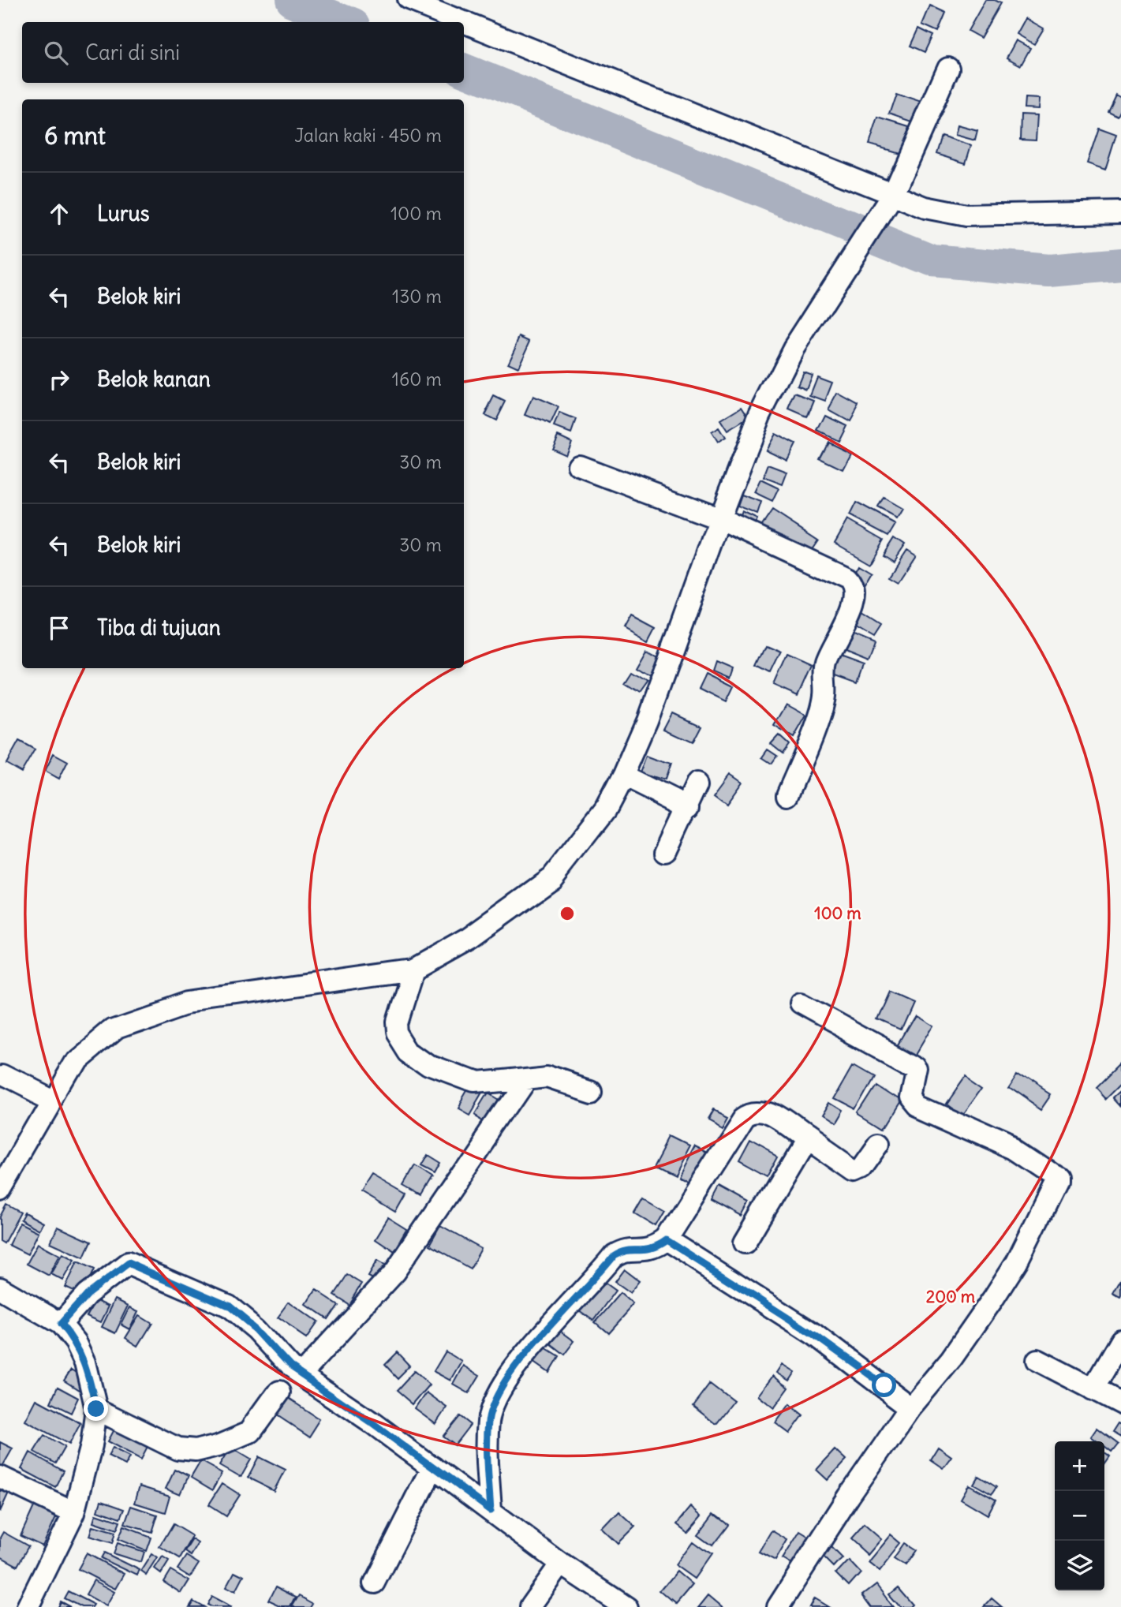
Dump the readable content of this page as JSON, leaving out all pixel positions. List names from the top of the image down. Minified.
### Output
{"page":{"search":"Cari di sini","heading":["6 mnt","Jalan kaki · 450 m"],"list":[["Lurus","100 m"],["Belok kiri","130 m"],["Belok kanan","160 m"],["Belok kiri","30 m"],["Belok kiri","30 m"],"Tiba di tujuan"],"map_buttons":["+","−"]},"rings":["100 m","200 m"]}
